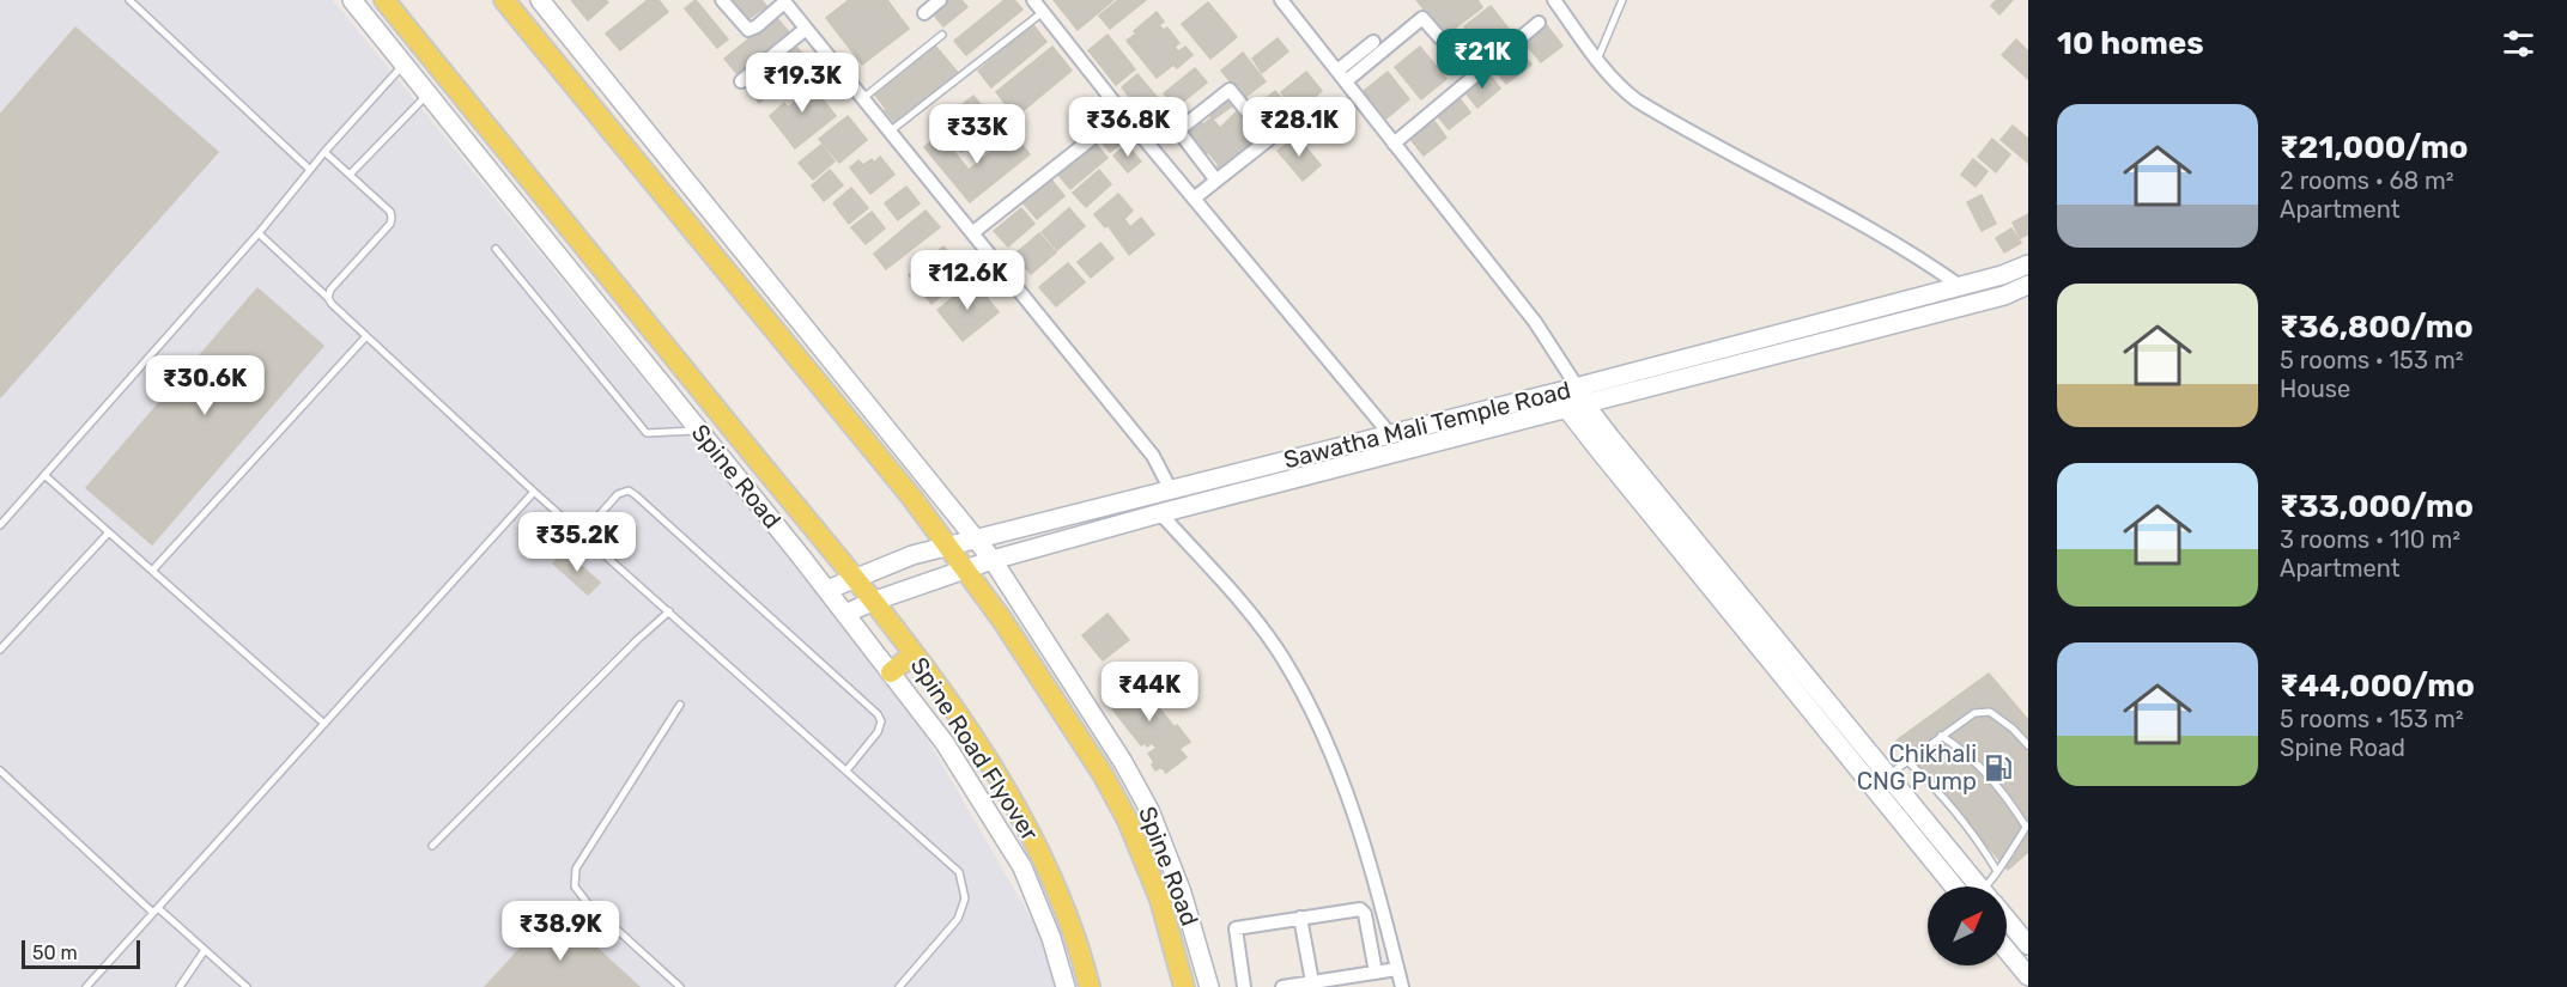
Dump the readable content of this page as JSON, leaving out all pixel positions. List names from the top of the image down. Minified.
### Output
{"streets":{"main road":["Spine Road","Spine Road Flyover"],"street":["Sawatha Mali Temple Road"]},"crossings":[["Sawatha Mali Temple Road","Spine Road"],["Sawatha Mali Temple Road","Spine Road Flyover"],["Spine Road","Spine Road Flyover"]],"places":{"fuel station":["Chikhali CNG Pump"]},"scale_bar":"50 m","north":"top right","page":{"heading":"10 homes","price":["₹21K","₹19.3K","₹36.8K","₹28.1K","₹33K","₹12.6K","₹30.6K","₹35.2K","₹44K","₹38.9K"],"list":[{"name":"₹21,000/mo","note":"2 rooms · 68 m² · Apartment"},{"name":"₹36,800/mo","note":"5 rooms · 153 m² · House"},{"name":"₹33,000/mo","note":"3 rooms · 110 m² · Apartment"},{"name":"₹44,000/mo","note":"5 rooms · 153 m² · Spine Road"}],"scale":"50 m"}}
